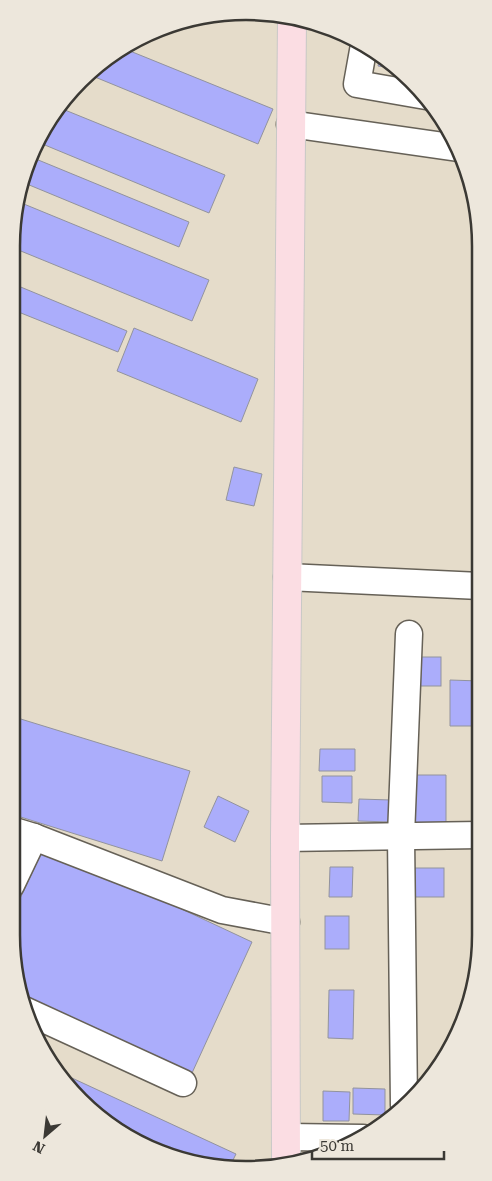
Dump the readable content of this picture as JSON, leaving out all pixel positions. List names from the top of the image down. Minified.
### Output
{"scale_bar":"50 m","north":"bottom left"}
